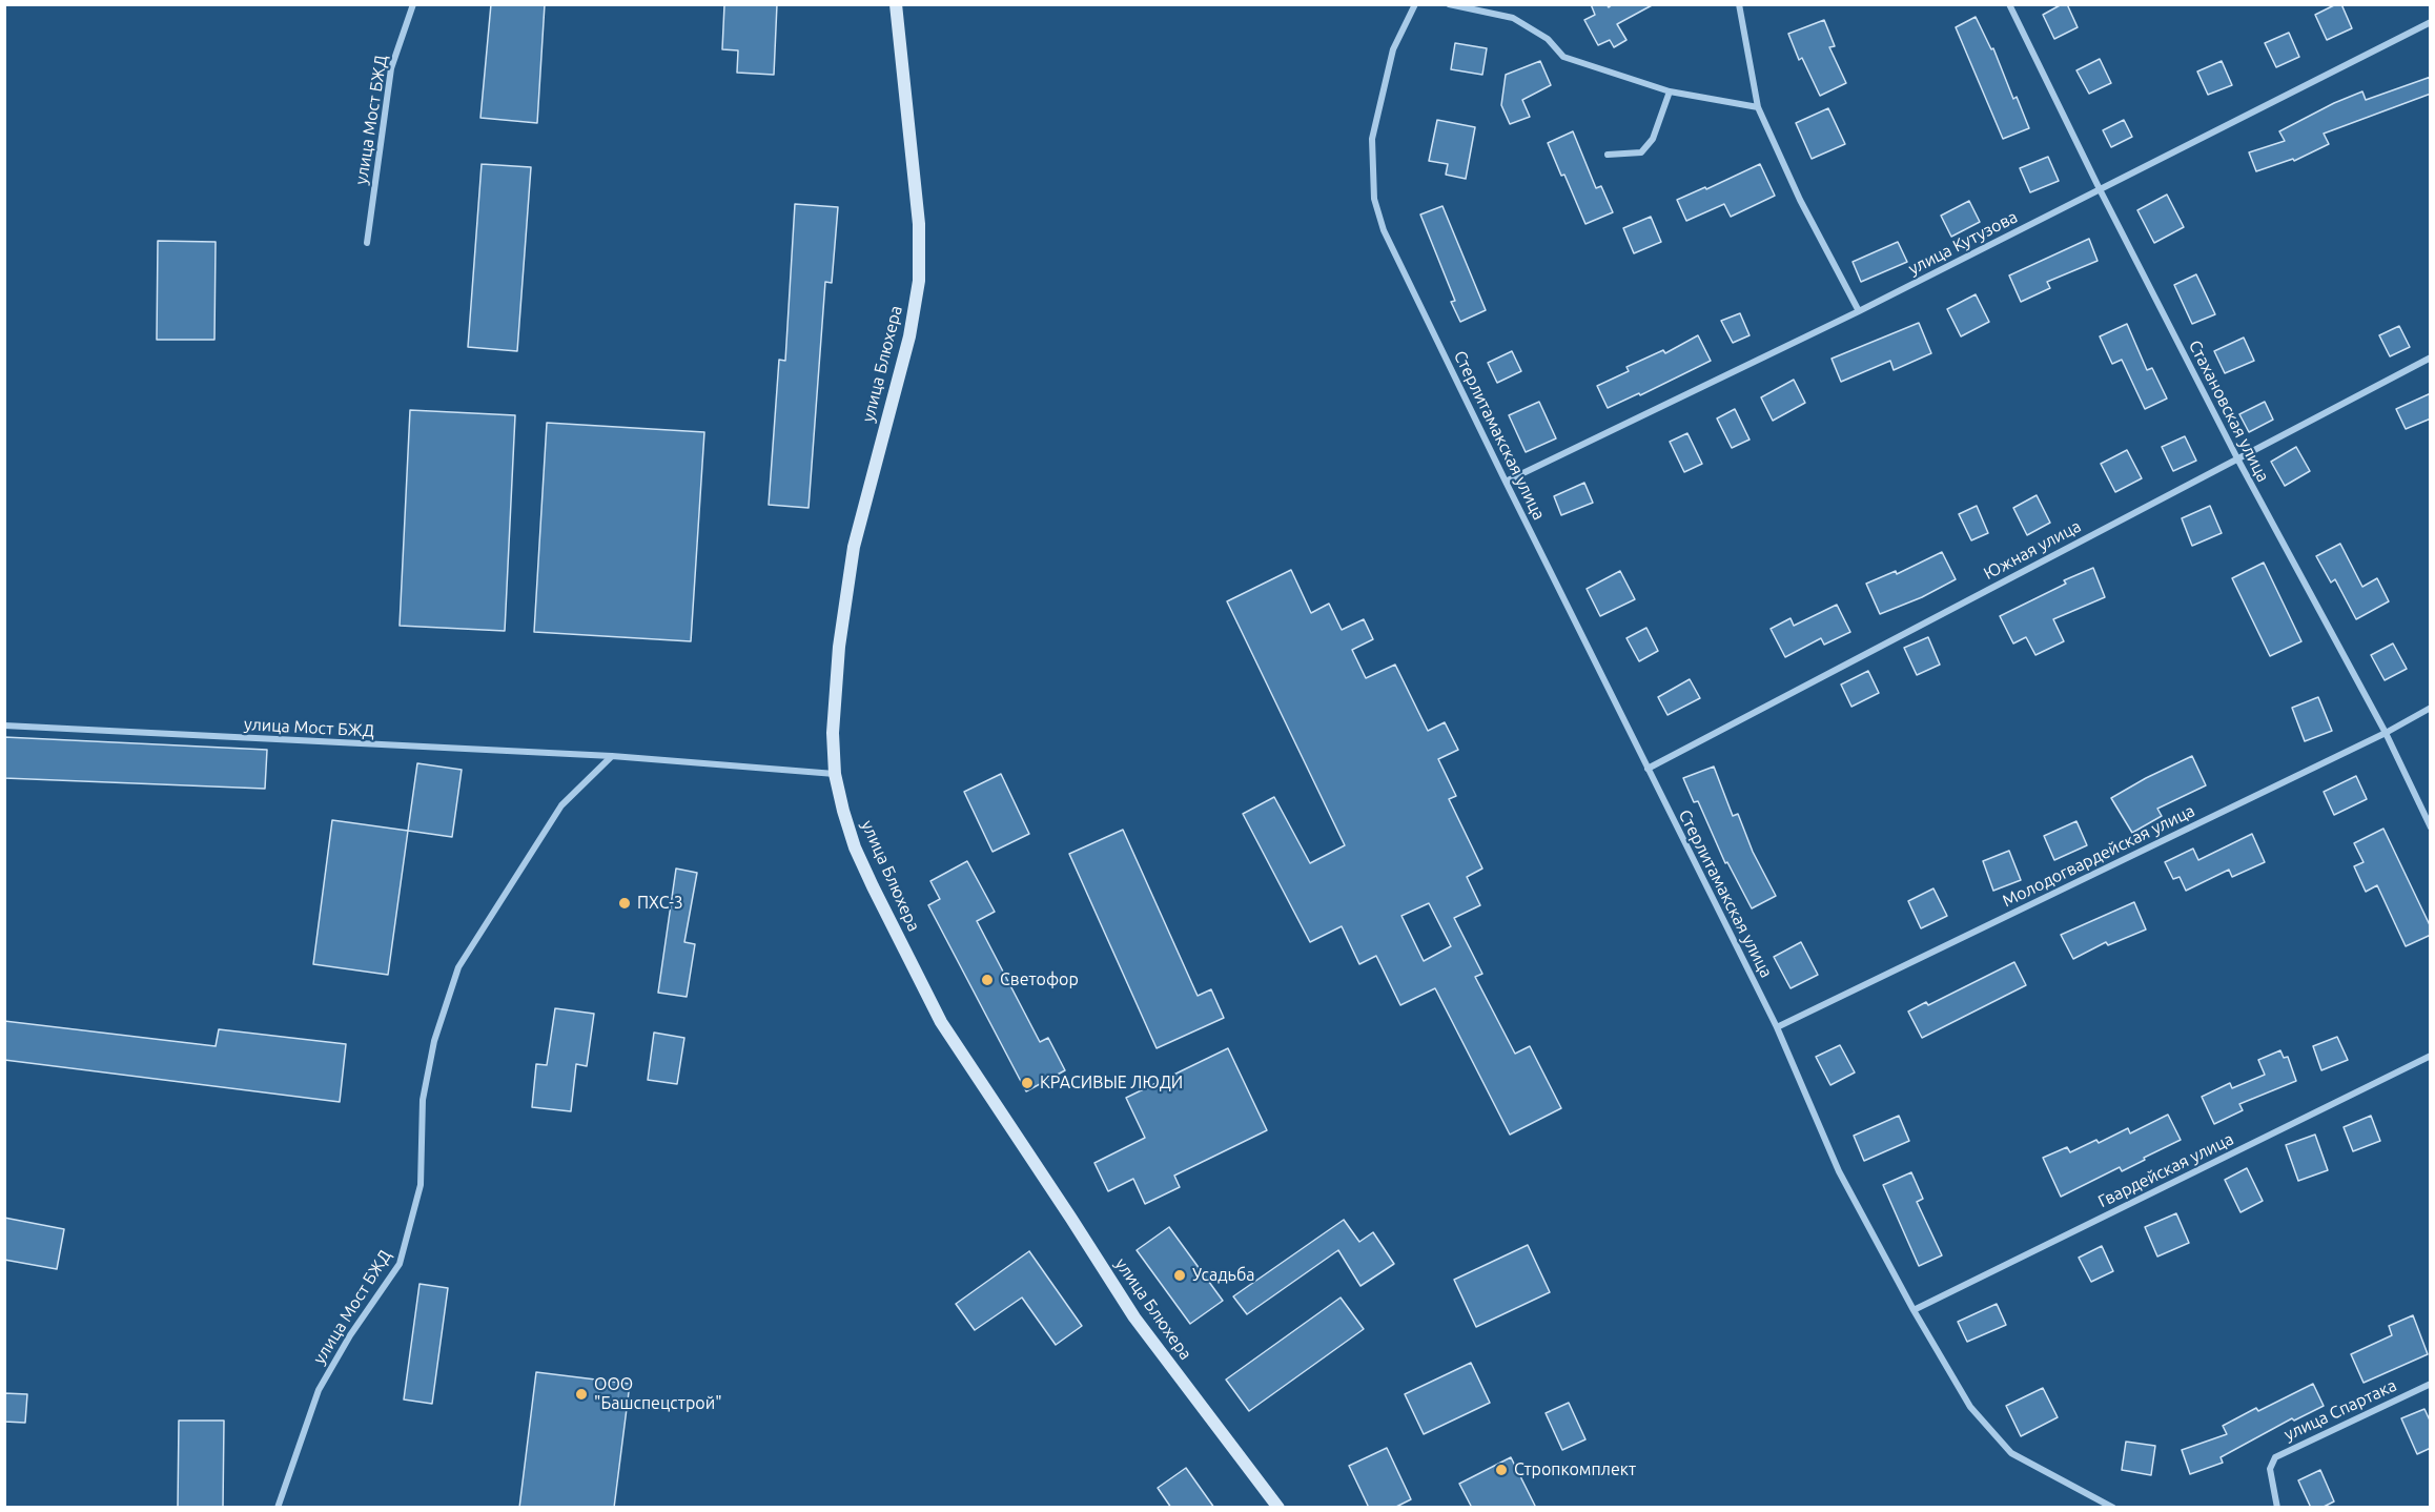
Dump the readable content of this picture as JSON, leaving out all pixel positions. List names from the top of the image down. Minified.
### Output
{"streets":{"main road":["улица Блюхера"],"street":["улица Мост БЖД","улица Кутузова","Стахановская улица","Стерлитамакская улица","Южная улица","Молодогвардейская улица","Гвардейская улица","улица Спартака"]},"crossings":[["улица Мост БЖД","улица Блюхера"],["улица Кутузова","Стахановская улица"],["улица Кутузова","Стерлитамакская улица"],["Стахановская улица","Южная улица"],["Стахановская улица","Молодогвардейская улица"],["Стерлитамакская улица","Южная улица"],["Стерлитамакская улица","Молодогвардейская улица"],["Стерлитамакская улица","Гвардейская улица"]],"places":["ПХС-3","Светофор","КРАСИВЫЕ ЛЮДИ","Усадьба","ООО \"Башспецстрой\"","Стропкомплект"]}
